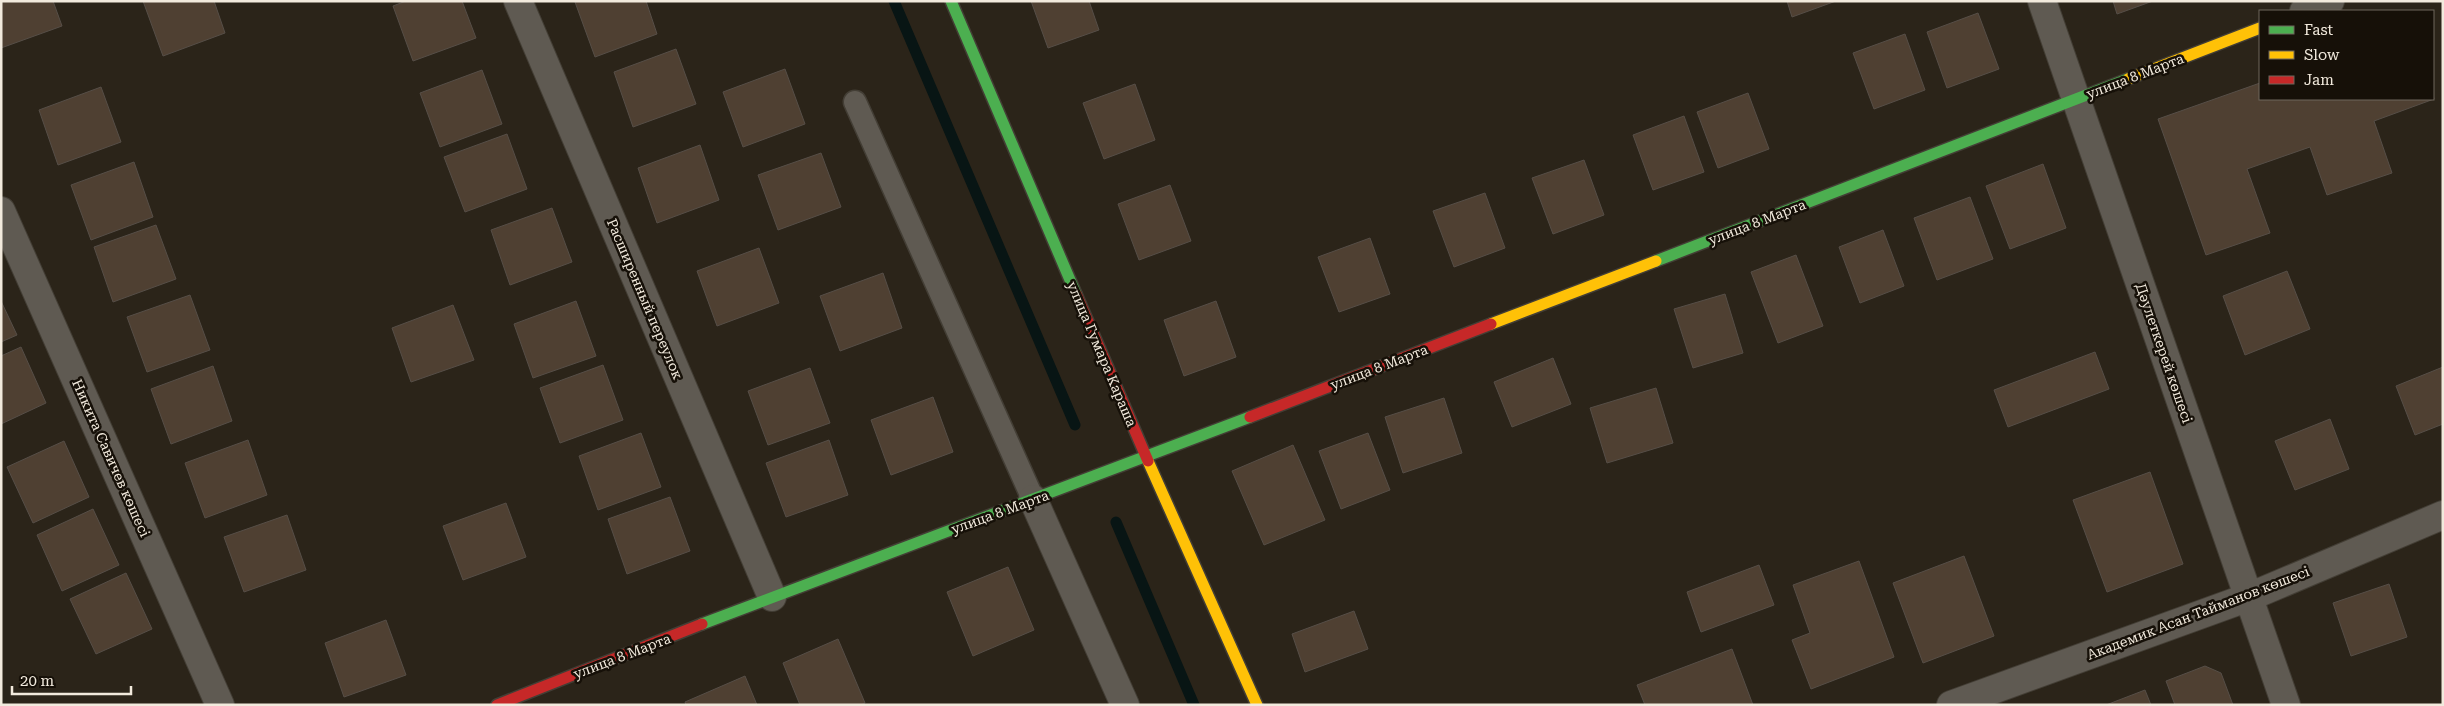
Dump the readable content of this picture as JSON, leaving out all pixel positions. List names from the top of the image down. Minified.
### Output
{"streets":{"street":["улица 8 Марта","Расширенный переулок","Дәулеткерей көшесі","улица Гумара Караша","Никита Савичев көшесі","Академик Асан Тайманов көшесі"]},"crossings":[["улица 8 Марта","Расширенный переулок"],["улица 8 Марта","Дәулеткерей көшесі"],["улица 8 Марта","улица Гумара Караша"],["Дәулеткерей көшесі","Академик Асан Тайманов көшесі"]],"legend":["Fast","Slow","Jam"],"scale_bar":"20 m"}
